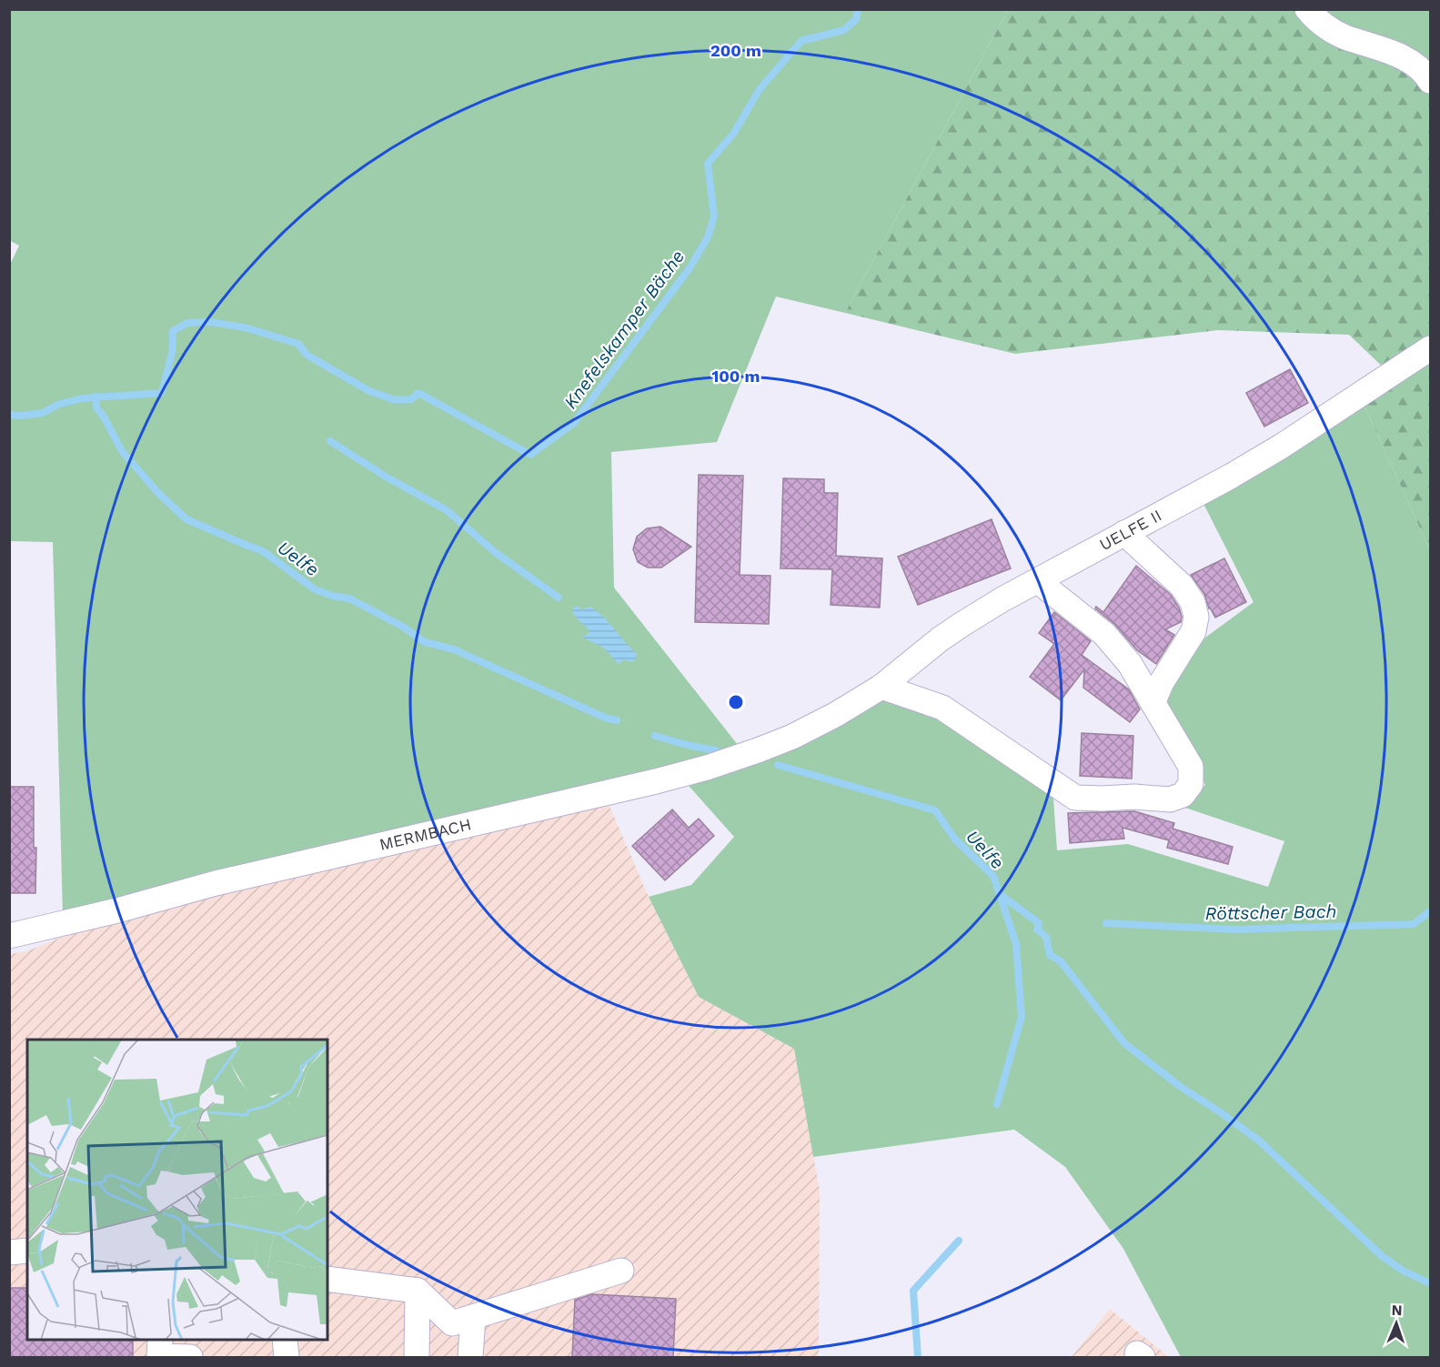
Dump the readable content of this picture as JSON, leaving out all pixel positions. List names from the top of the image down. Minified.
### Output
{"streets":{"street":["UELFE II","MERMBACH"]},"crossings":[["UELFE II","MERMBACH"]],"water":["Knefelskamper Bäche","Uelfe","Röttscher Bach"],"north":"top","rings":["200 m","100 m"]}
